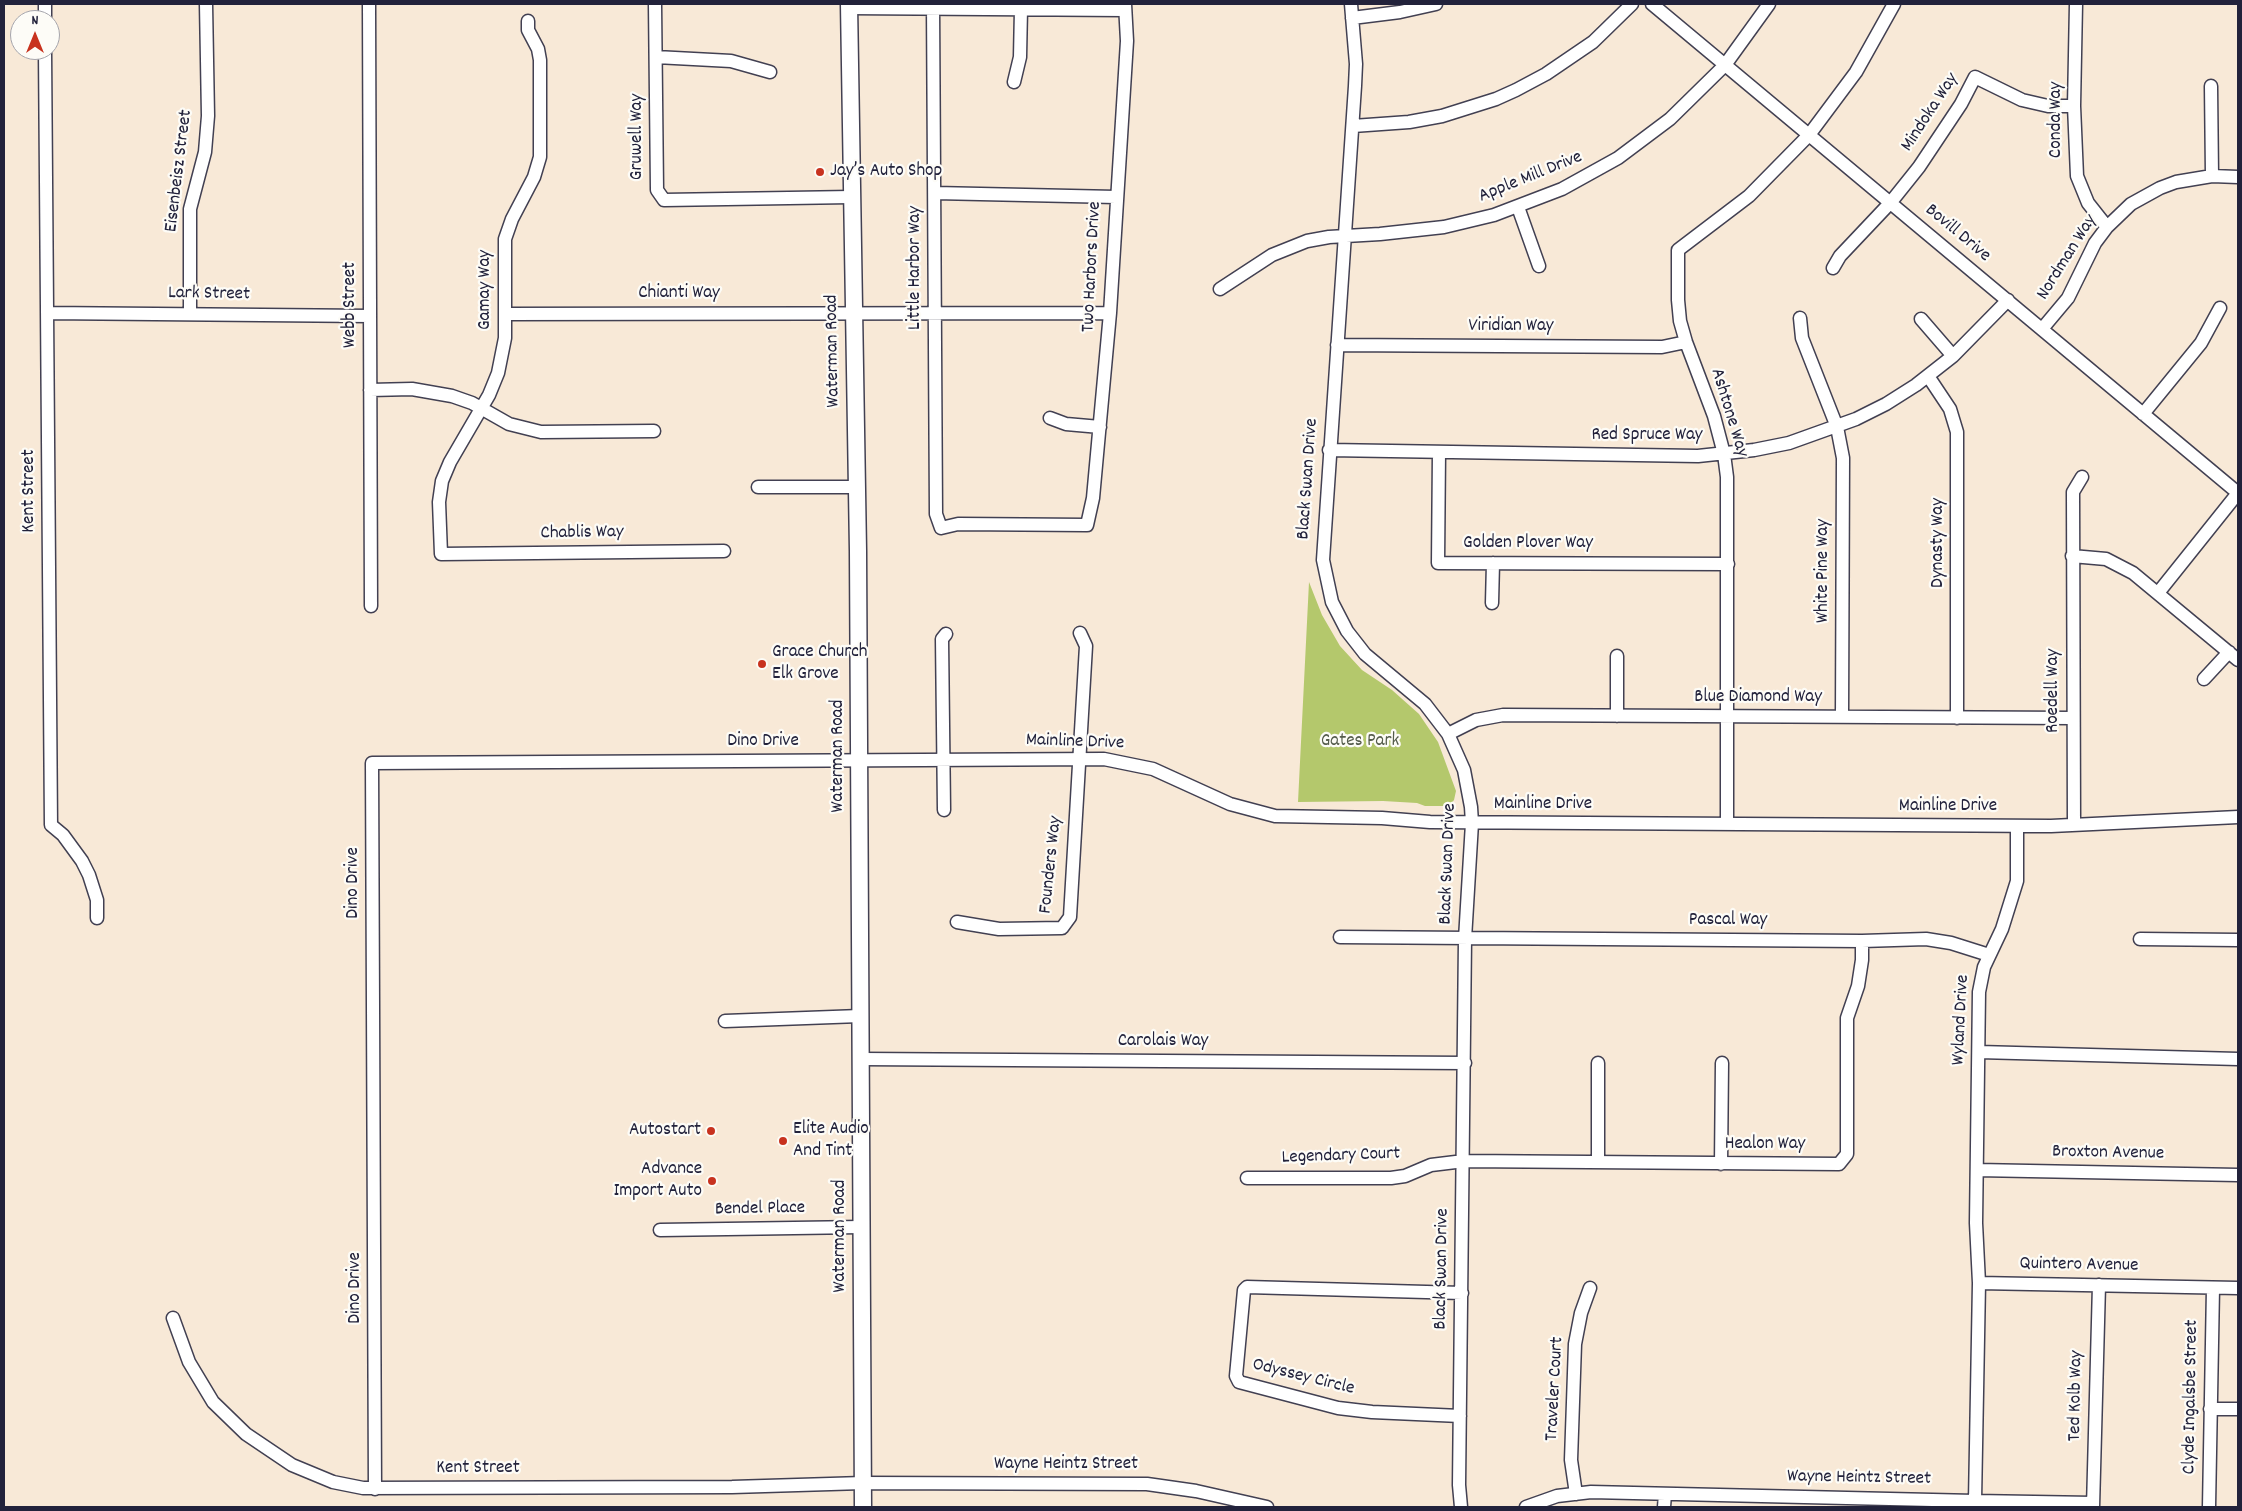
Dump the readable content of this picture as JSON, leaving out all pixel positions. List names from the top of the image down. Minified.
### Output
{"streets":{"main road":["Waterman Road"],"street":["Mindoka Way","Conda Way","Gruwell Way","Eisenbeisz Street","Apple Mill Drive","Bovill Drive","Nordman Way","Two Harbors Drive","Little Harbor Way","Gamay Way","Chianti Way","Lark Street","Webb Street","Viridian Way","Ashtone Way","Red Spruce Way","Black Swan Drive","Kent Street","Chablis Way","Dynasty Way","Golden Plover Way","White Pine Way","Roedell Way","Blue Diamond Way","Dino Drive","Mainline Drive","Founders Way","Pascal Way","Wyland Drive","Carolais Way","Healon Way","Broxton Avenue","Legendary Court","Bendel Place","Quintero Avenue","Odyssey Circle","Traveler Court","Ted Kolb Way","Clyde Ingalsbe Street","Wayne Heintz Street"]},"crossings":[["Mindoka Way","Conda Way"],["Mindoka Way","Bovill Drive"],["Conda Way","Nordman Way"],["Gruwell Way","Waterman Road"],["Eisenbeisz Street","Lark Street"],["Apple Mill Drive","Bovill Drive"],["Apple Mill Drive","Black Swan Drive"],["Bovill Drive","Nordman Way"],["Bovill Drive","Ashtone Way"],["Bovill Drive","Red Spruce Way"],["Two Harbors Drive","Little Harbor Way"],["Two Harbors Drive","Chianti Way"],["Little Harbor Way","Chianti Way"],["Gamay Way","Chianti Way"],["Gamay Way","Chablis Way"],["Chianti Way","Waterman Road"],["Lark Street","Webb Street"],["Lark Street","Kent Street"],["Viridian Way","Ashtone Way"],["Viridian Way","Black Swan Drive"],["Waterman Road","Kent Street"],["Waterman Road","Dino Drive"],["Waterman Road","Mainline Drive"],["Waterman Road","Carolais Way"],["Waterman Road","Bendel Place"],["Waterman Road","Wayne Heintz Street"],["Ashtone Way","Red Spruce Way"],["Ashtone Way","Golden Plover Way"],["Ashtone Way","Blue Diamond Way"],["Ashtone Way","Mainline Drive"],["Red Spruce Way","Black Swan Drive"],["Red Spruce Way","Dynasty Way"],["Red Spruce Way","Golden Plover Way"],["Red Spruce Way","White Pine Way"],["Black Swan Drive","Blue Diamond Way"],["Black Swan Drive","Mainline Drive"],["Black Swan Drive","Pascal Way"],["Black Swan Drive","Carolais Way"],["Black Swan Drive","Healon Way"],["Black Swan Drive","Legendary Court"],["Black Swan Drive","Odyssey Circle"],["Kent Street","Dino Drive"],["Kent Street","Wayne Heintz Street"],["Dynasty Way","Blue Diamond Way"],["White Pine Way","Blue Diamond Way"],["Roedell Way","Blue Diamond Way"],["Roedell Way","Mainline Drive"],["Dino Drive","Mainline Drive"],["Mainline Drive","Founders Way"],["Mainline Drive","Wyland Drive"],["Pascal Way","Wyland Drive"],["Pascal Way","Healon Way"],["Wyland Drive","Broxton Avenue"],["Wyland Drive","Quintero Avenue"],["Healon Way","Legendary Court"],["Quintero Avenue","Ted Kolb Way"],["Quintero Avenue","Clyde Ingalsbe Street"],["Traveler Court","Wayne Heintz Street"],["Ted Kolb Way","Wayne Heintz Street"]],"parks":["Gates Park"],"places":["Jay’s Auto Shop","Grace Church Elk Grove","Autostart","Elite Audio And Tint","Advance Import Auto"],"north":"top"}
